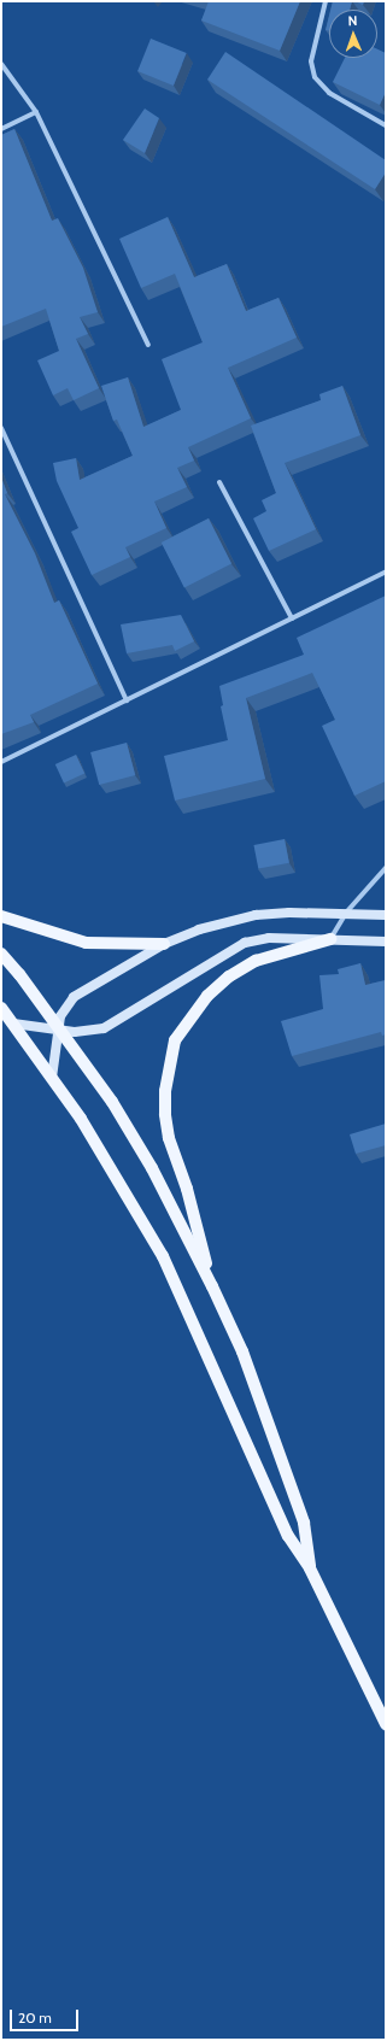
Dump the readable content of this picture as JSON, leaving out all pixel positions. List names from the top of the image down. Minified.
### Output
{"scale_bar":"20 m","north":"top"}
